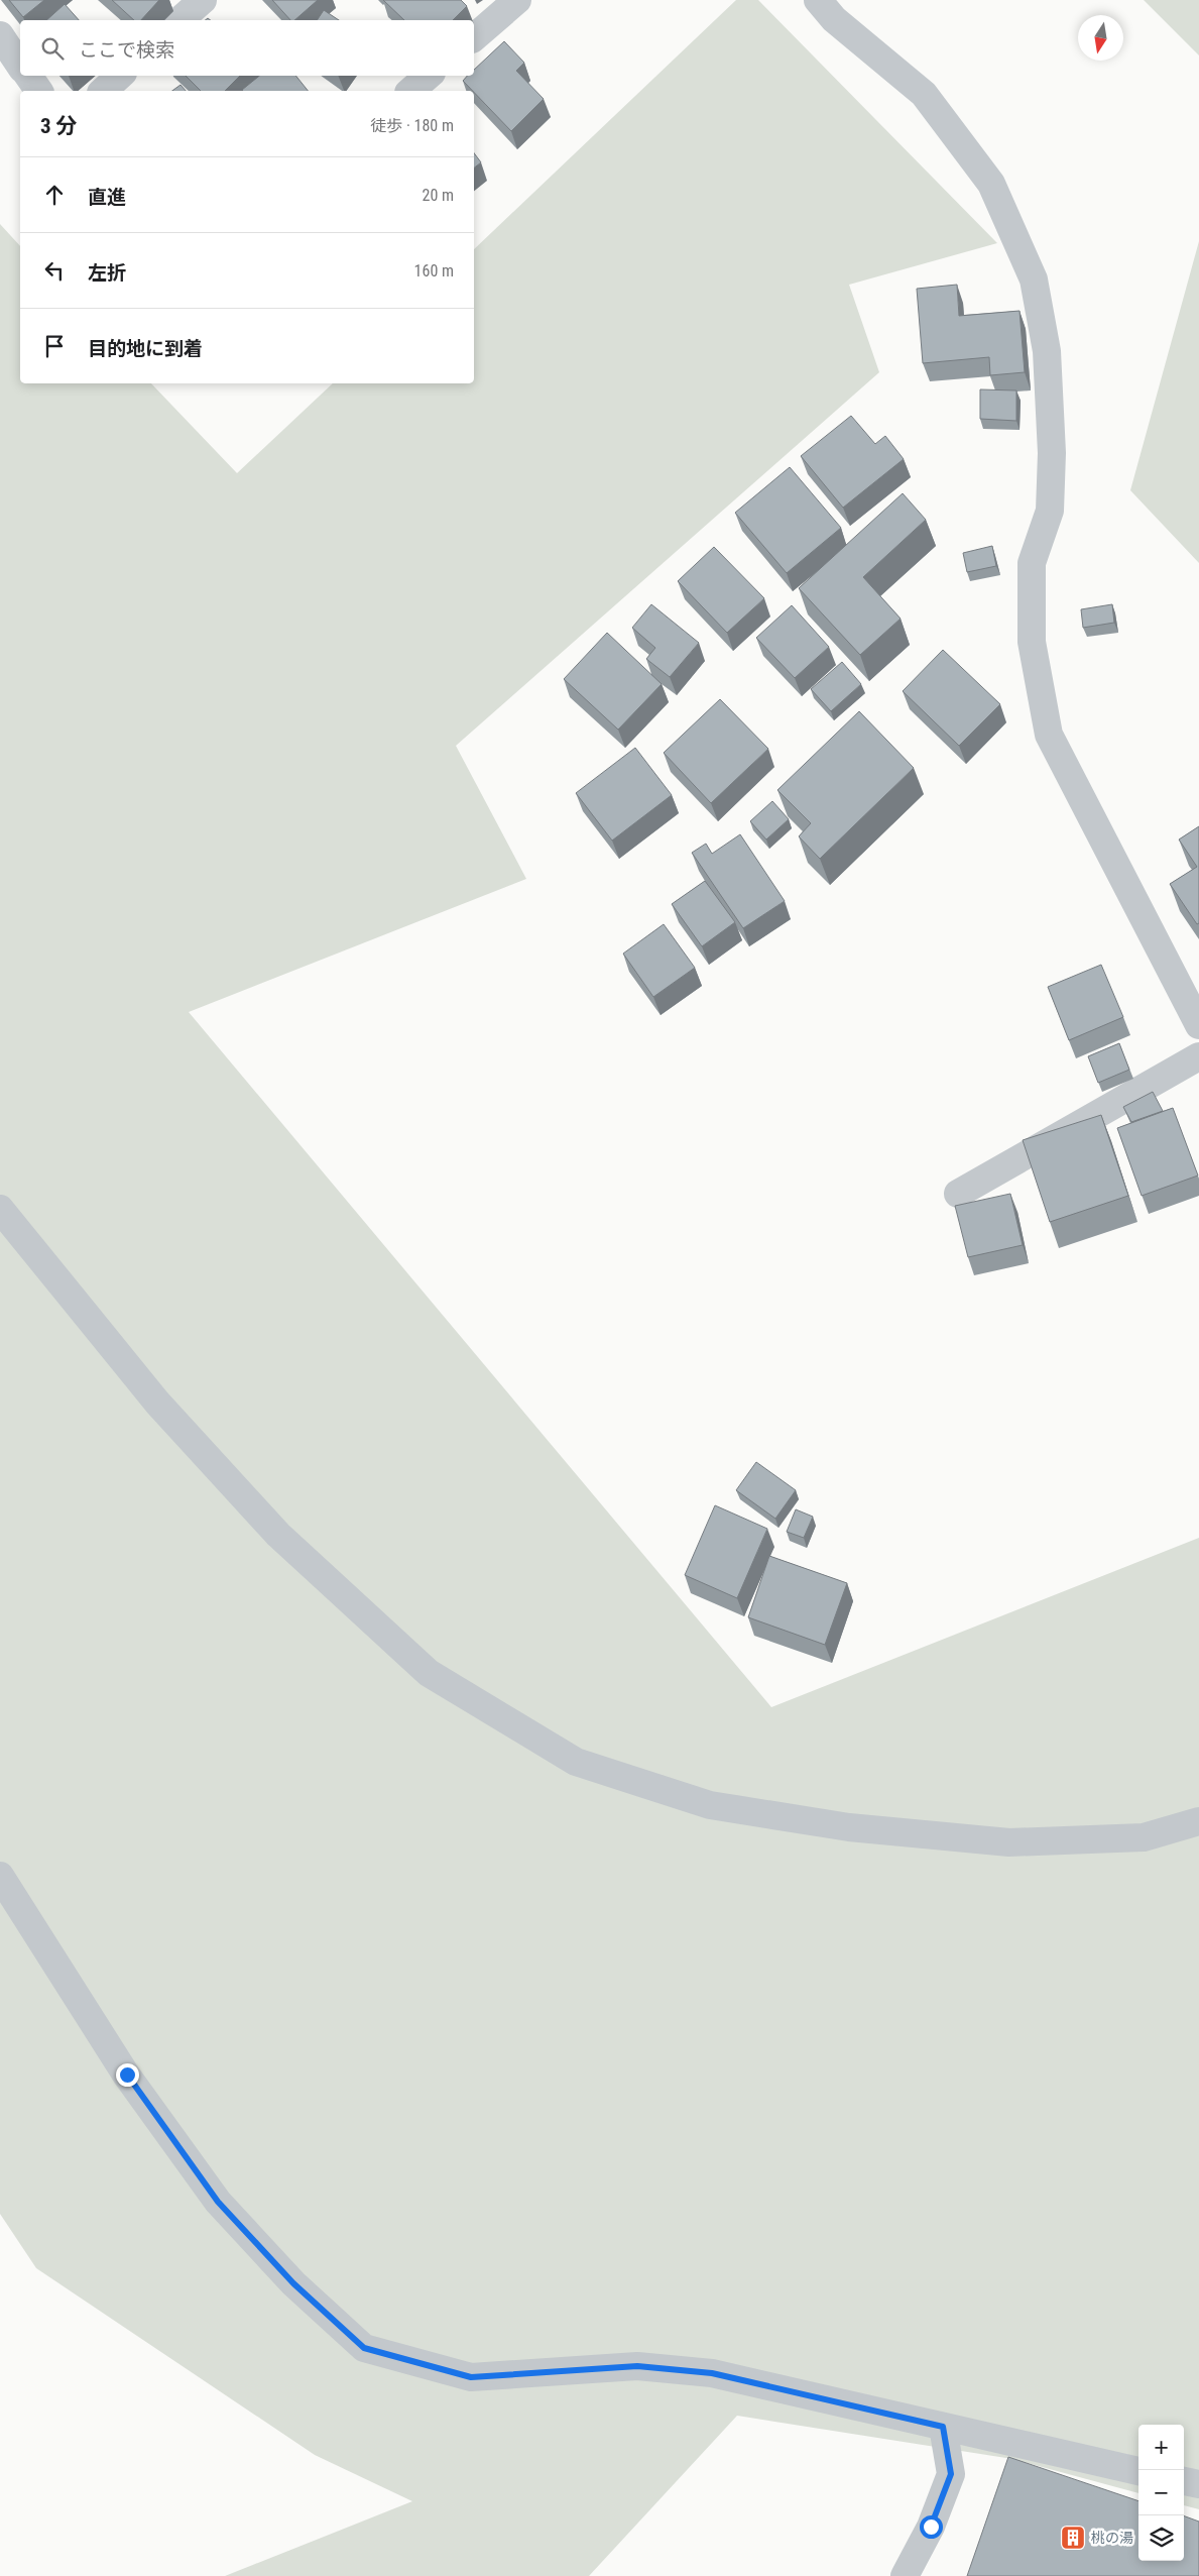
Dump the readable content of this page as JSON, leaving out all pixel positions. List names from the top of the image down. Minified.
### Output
{"places":{"building":["桃の湯"]},"north":"bottom","page":{"search":"ここで検索","heading":["3 分","徒歩 · 180 m"],"list":[["直進","20 m"],["左折","160 m"],"目的地に到着"],"map_buttons":["+","−"]}}
